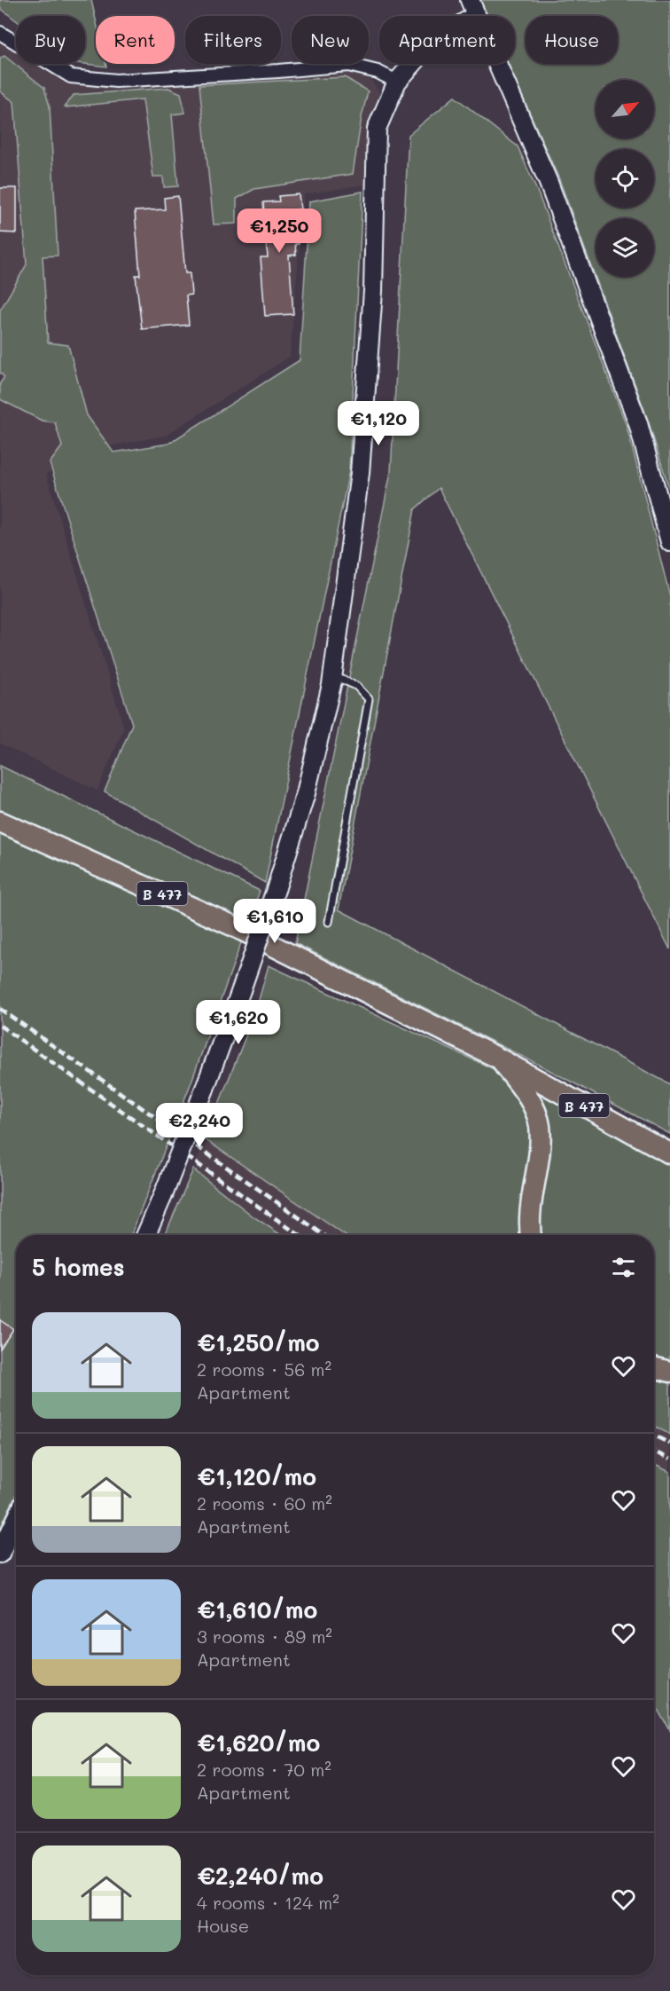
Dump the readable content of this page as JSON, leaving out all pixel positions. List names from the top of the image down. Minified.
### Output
{"streets":{"main road":["B 477"]},"north":"top right","page":{"chip":["Buy","Rent","Filters","New","Apartment","House"],"price":["€1,250","€1,120","€1,610","€1,620","€2,240"],"heading":"5 homes","list":[{"name":"€1,250/mo","note":"2 rooms · 56 m² · Apartment"},{"name":"€1,120/mo","note":"2 rooms · 60 m² · Apartment"},{"name":"€1,610/mo","note":"3 rooms · 89 m² · Apartment"},{"name":"€1,620/mo","note":"2 rooms · 70 m² · Apartment"},{"name":"€2,240/mo","note":"4 rooms · 124 m² · House"}]}}
